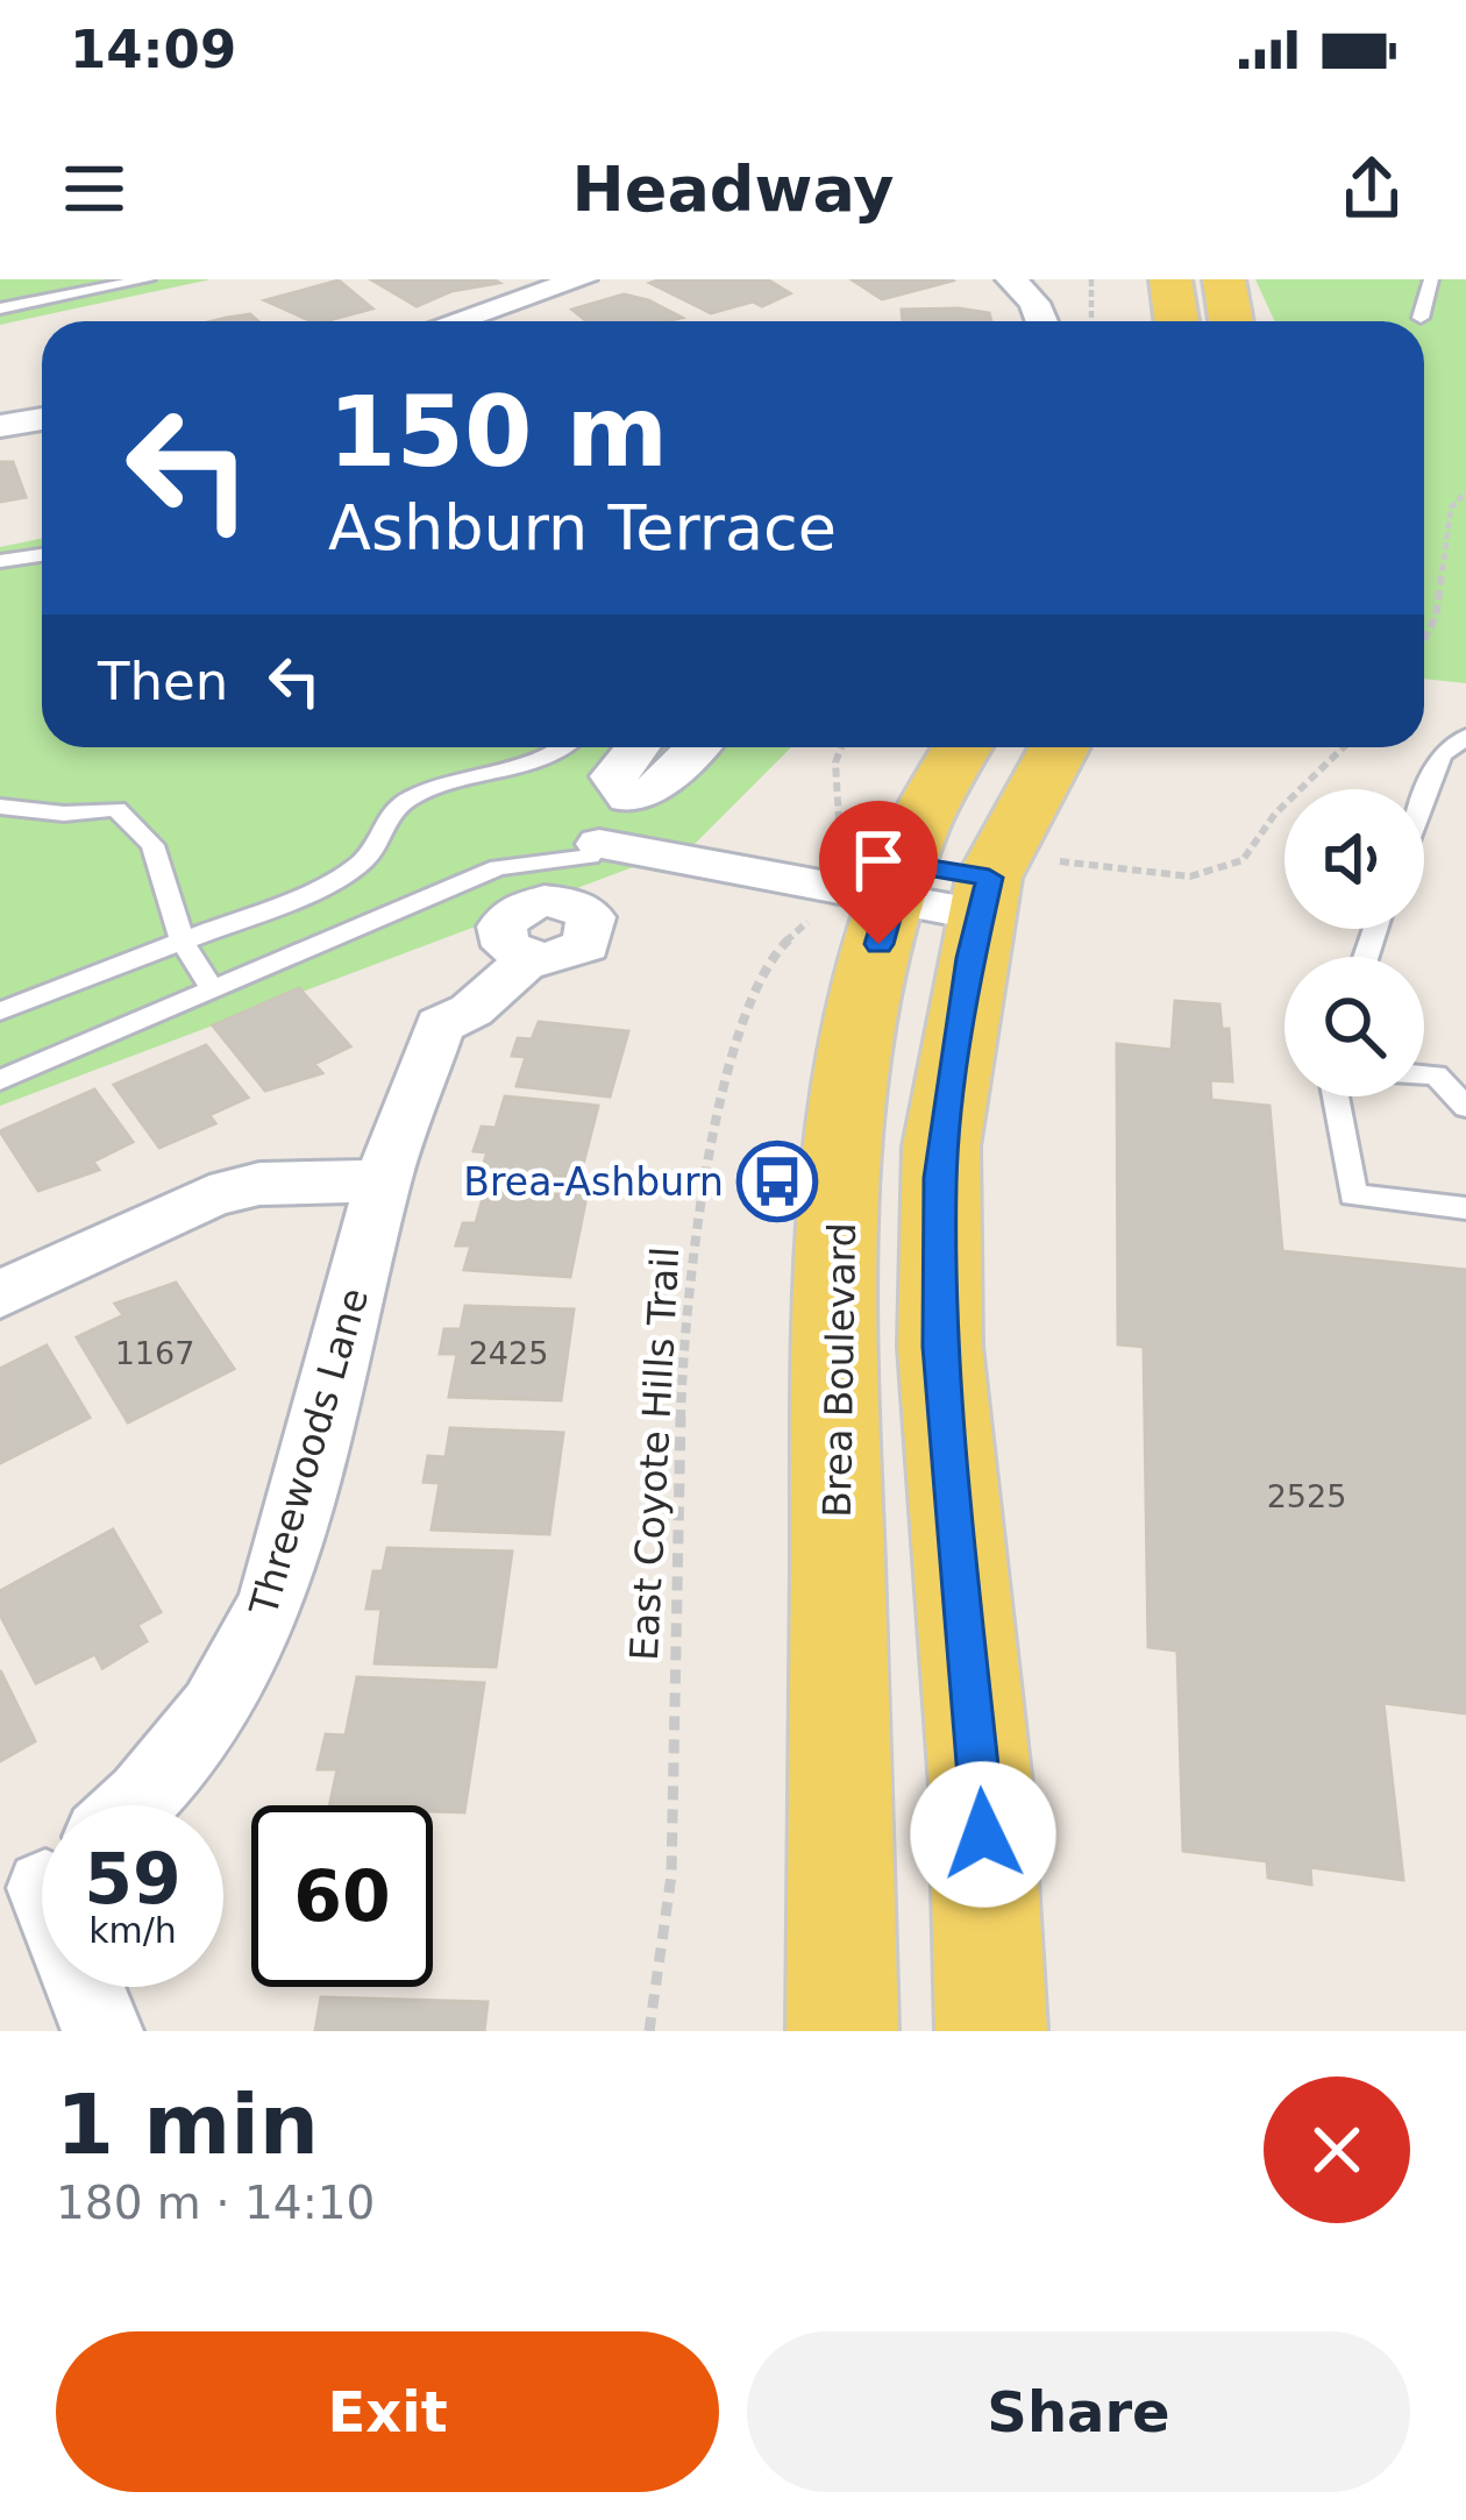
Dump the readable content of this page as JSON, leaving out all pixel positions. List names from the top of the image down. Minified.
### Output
{"streets":{"main road":["Brea Boulevard"],"street":["Threewoods Lane"],"path":["East Coyote Hills Trail"]},"crossings":[["Brea Boulevard","East Coyote Hills Trail"]],"places":{"bus stop":["Brea-Ashburn"]},"house_numbers":["1167","2425","2525"],"page":{"status":"14:09","header":"Headway","turn":["150 m","Ashburn Terrace"],"then":"Then","speed":"59 km/h","limit":"60","heading":["1 min","180 m · 14:10"],"buttons":["Exit","Share"]}}
